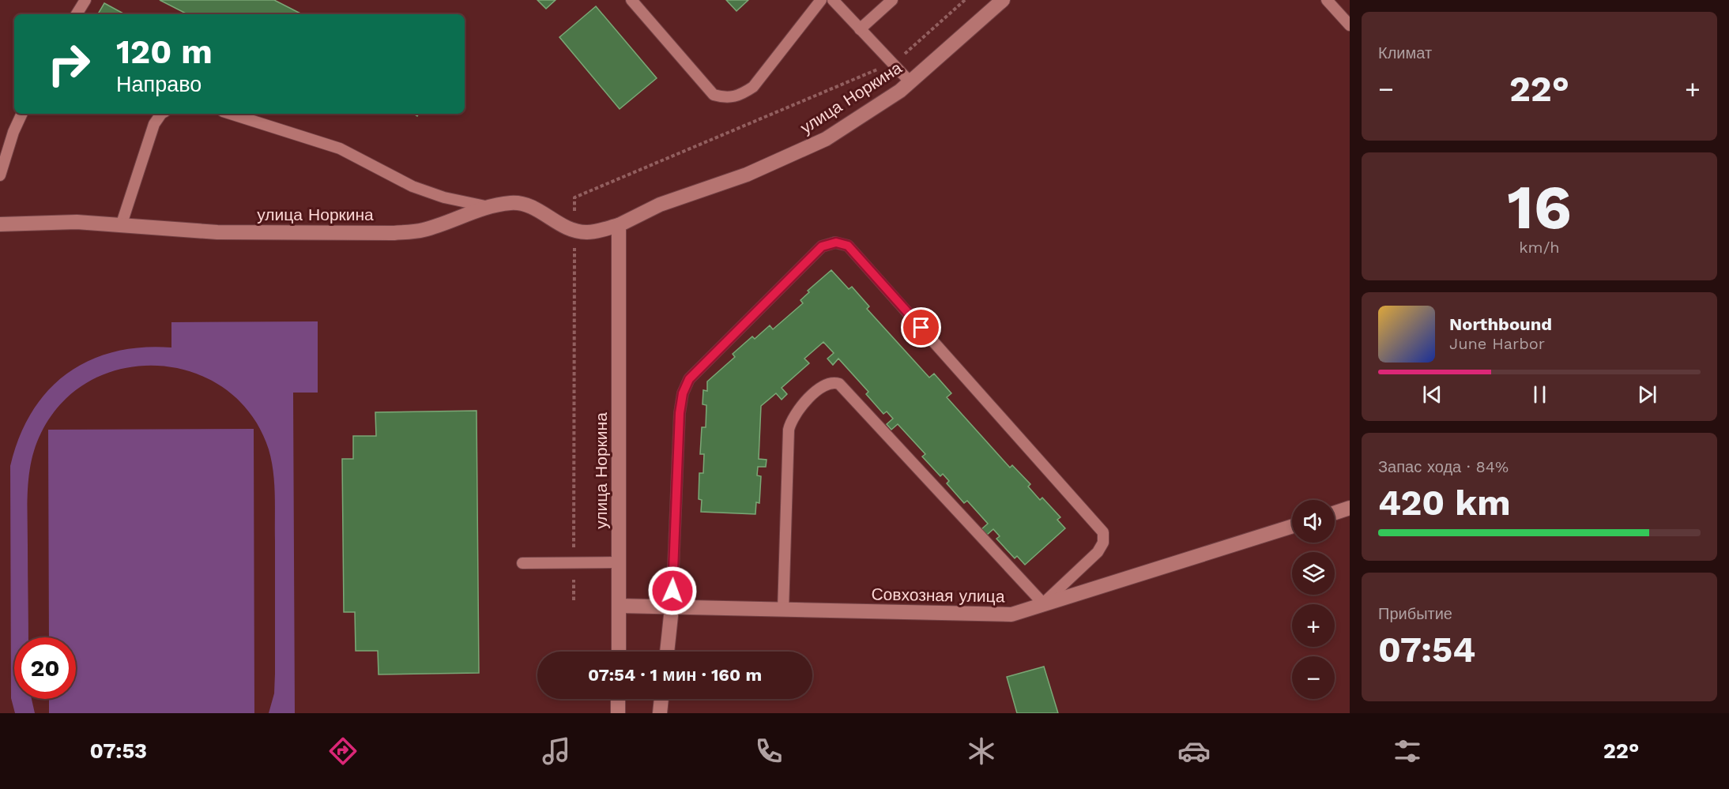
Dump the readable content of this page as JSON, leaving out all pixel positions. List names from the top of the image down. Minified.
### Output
{"streets":{"street":["улица Норкина","Совхозная улица"]},"crossings":[["улица Норкина","Совхозная улица"]],"page":{"tile":["Климат",["16","km/h"],["Запас хода · 84%","420 km"],["Прибытие","07:54"]],"turn":["120 m","Направо"],"heat":["−","22°","+"],"song":["Northbound","June Harbor"],"map_buttons":["+","−"],"limit":"20","trip":"07:54 · 1 мин · 160 m","tabs":["07:53","22°"]}}
